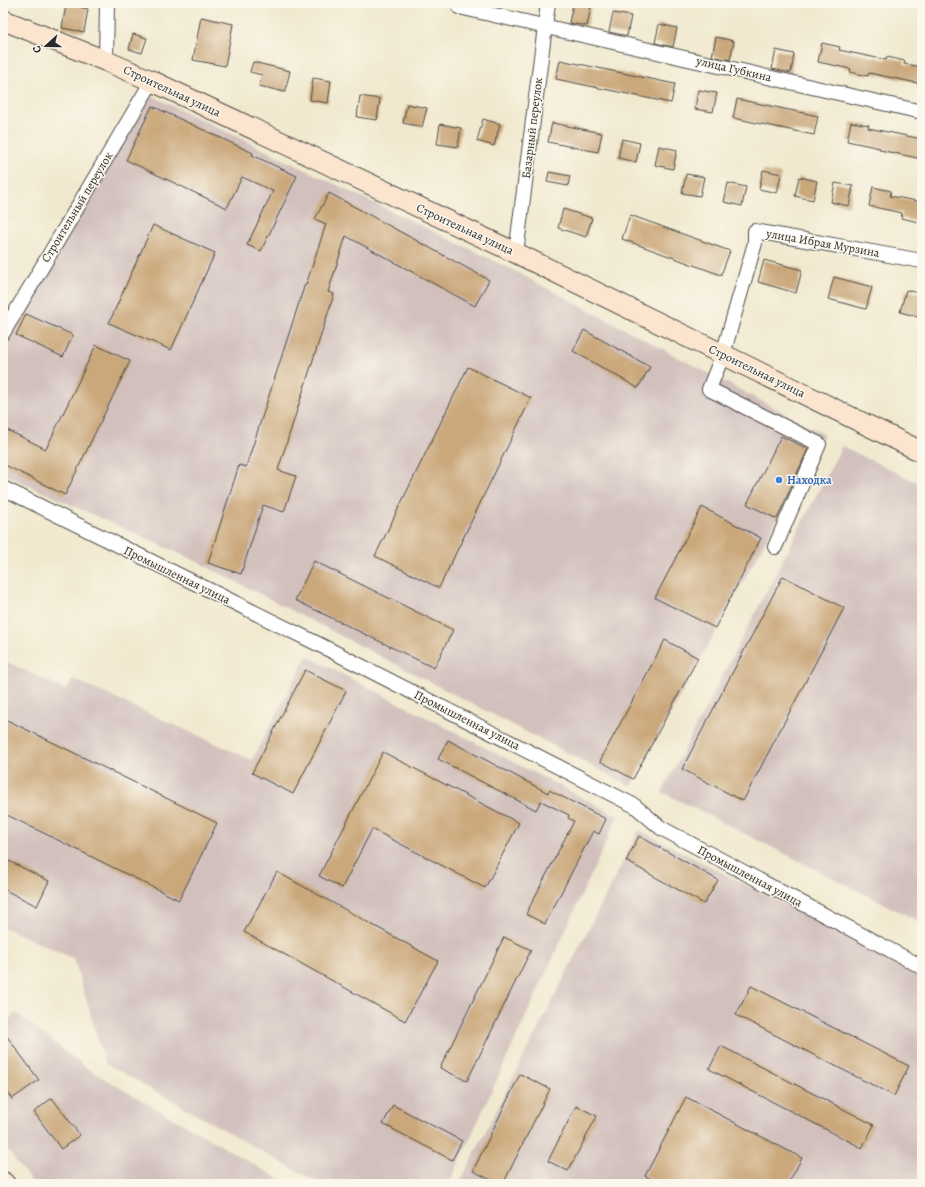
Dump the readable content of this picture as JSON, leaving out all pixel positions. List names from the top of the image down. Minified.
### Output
{"streets":{"main road":["Строительная улица"],"street":["улица Губкина","Базарный переулок","Строительный переулок","улица Ибрая Мурзина","Промышленная улица"]},"crossings":[["улица Губкина","Базарный переулок"],["Строительная улица","Базарный переулок"],["Строительная улица","Строительный переулок"],["Строительная улица","улица Ибрая Мурзина"]],"places":["Находка"],"north":"left"}
